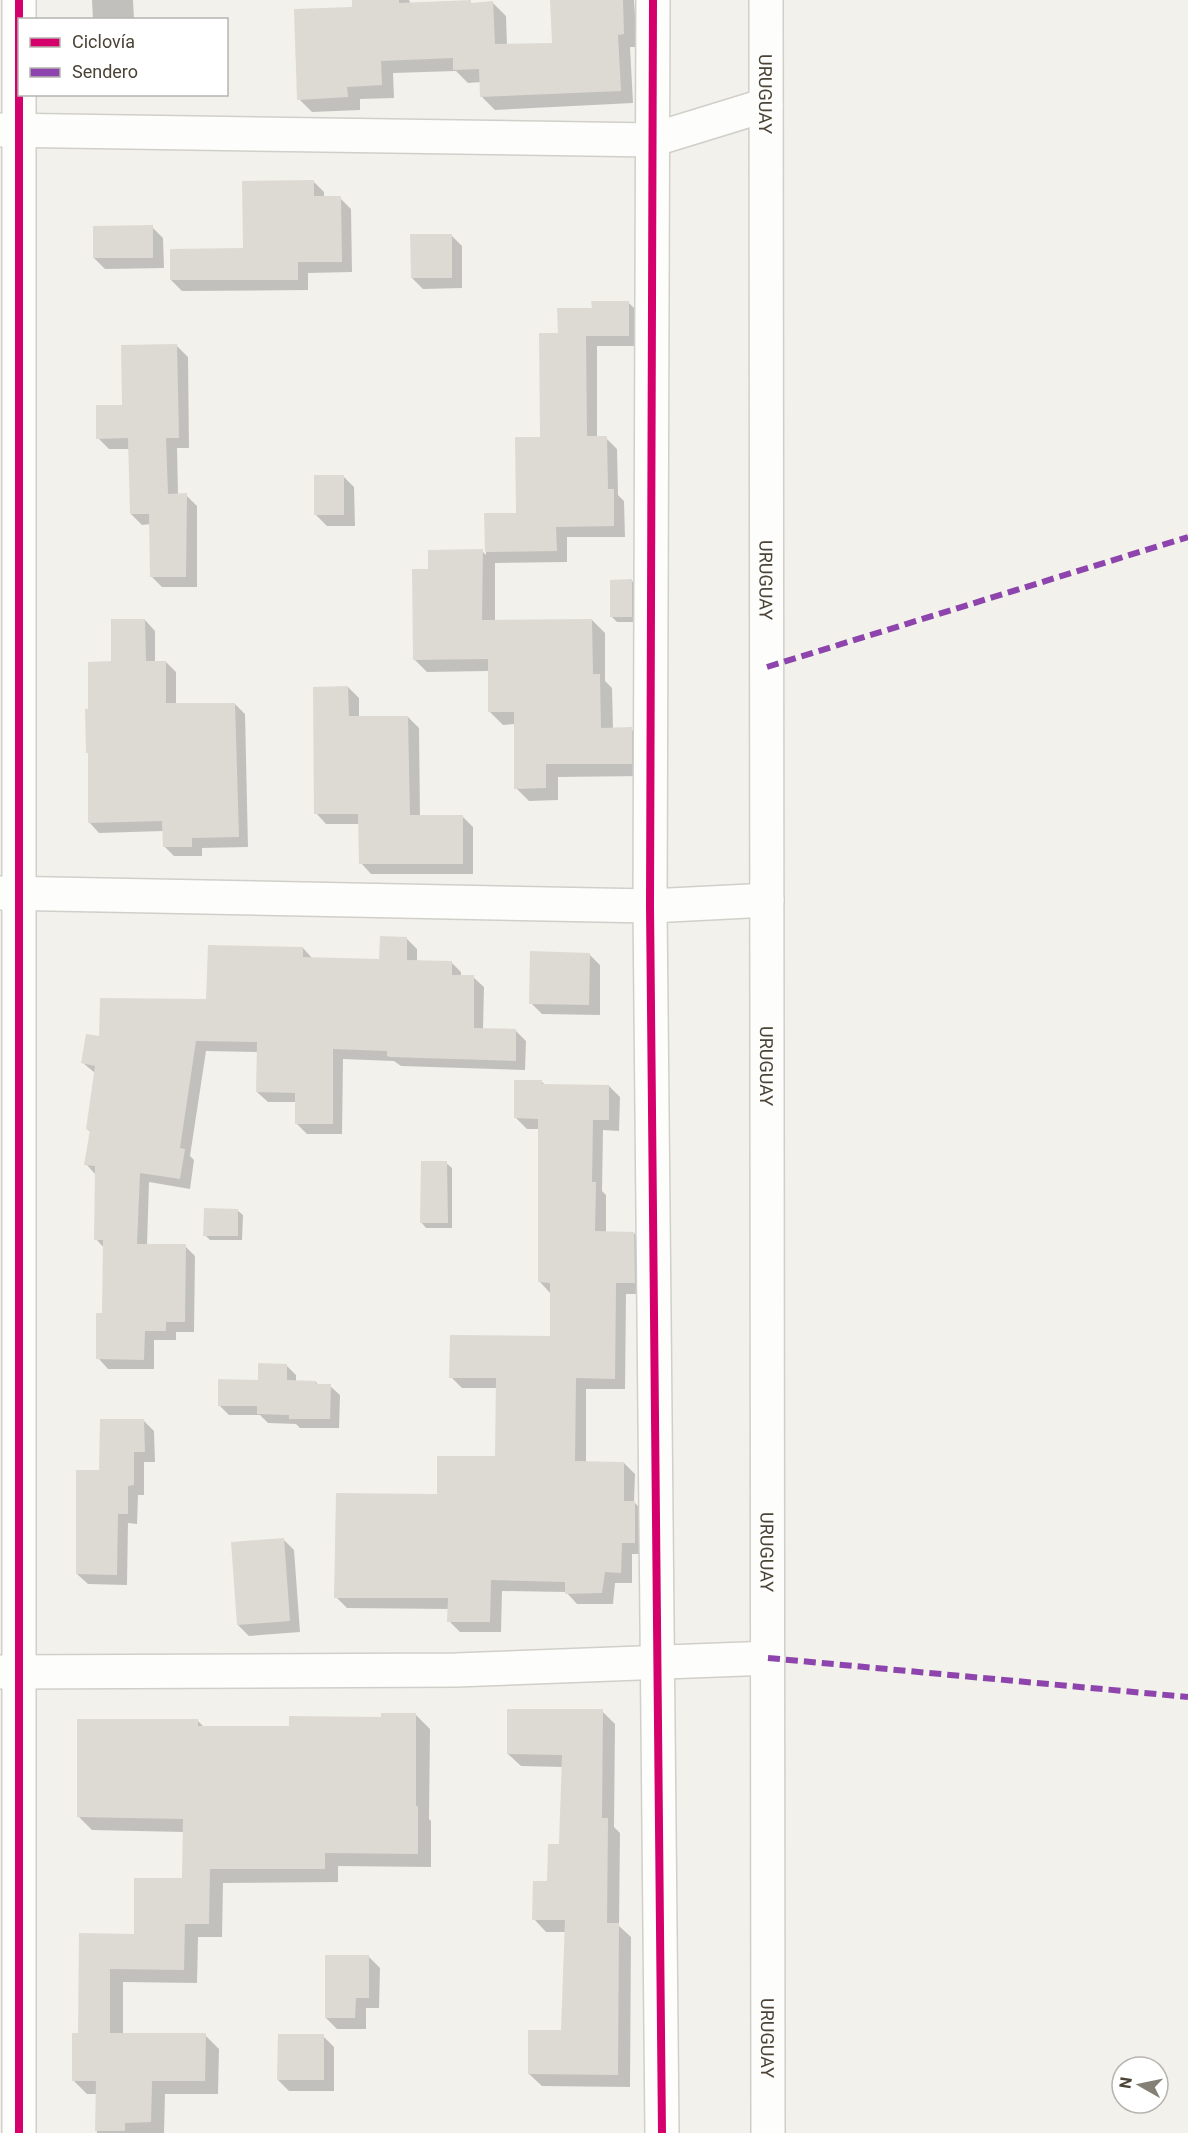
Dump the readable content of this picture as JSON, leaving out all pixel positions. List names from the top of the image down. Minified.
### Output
{"streets":{"street":["URUGUAY"]},"legend":["Ciclovía","Sendero"],"north":"left"}
